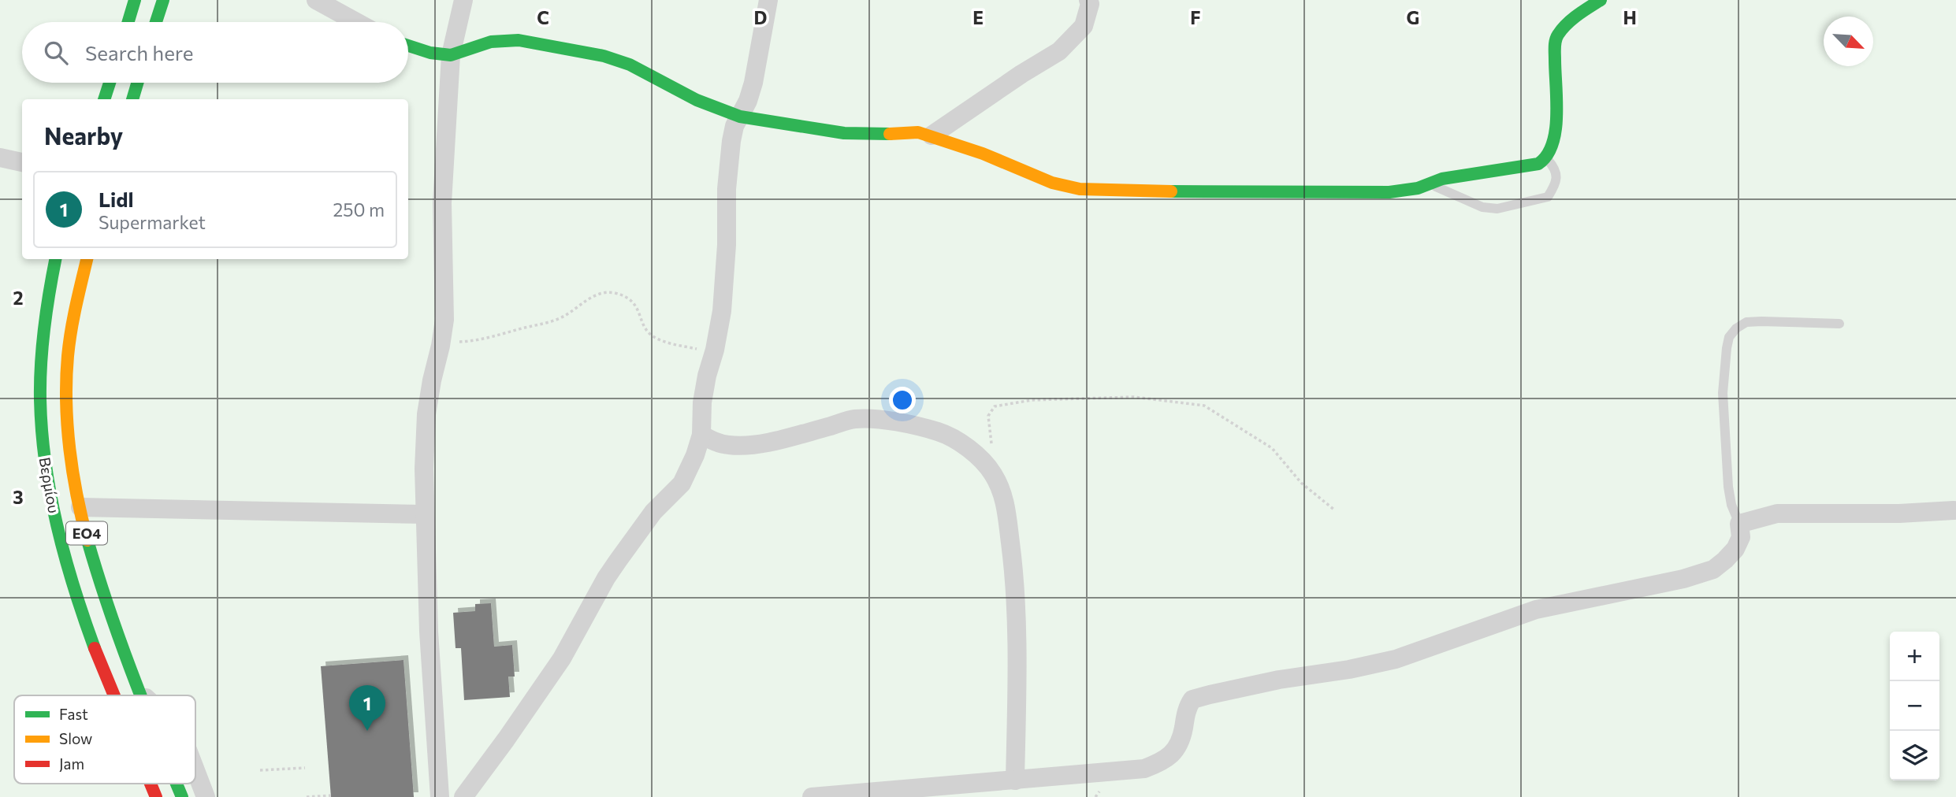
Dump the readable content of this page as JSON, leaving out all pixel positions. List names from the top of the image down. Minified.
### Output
{"streets":{"street":["Βερμίου","ΕΟ4"]},"legend":["Fast","Slow","Jam"],"north":"bottom right","page":{"search":"Search here","heading":"Nearby","list":[{"mark":"1","name":"Lidl","note":"Supermarket","value":"250 m"}],"map_buttons":["+","−"],"pins":"1"},"grid":{"columns":["C","D","E","F","G","H"],"rows":["2","3"]}}
